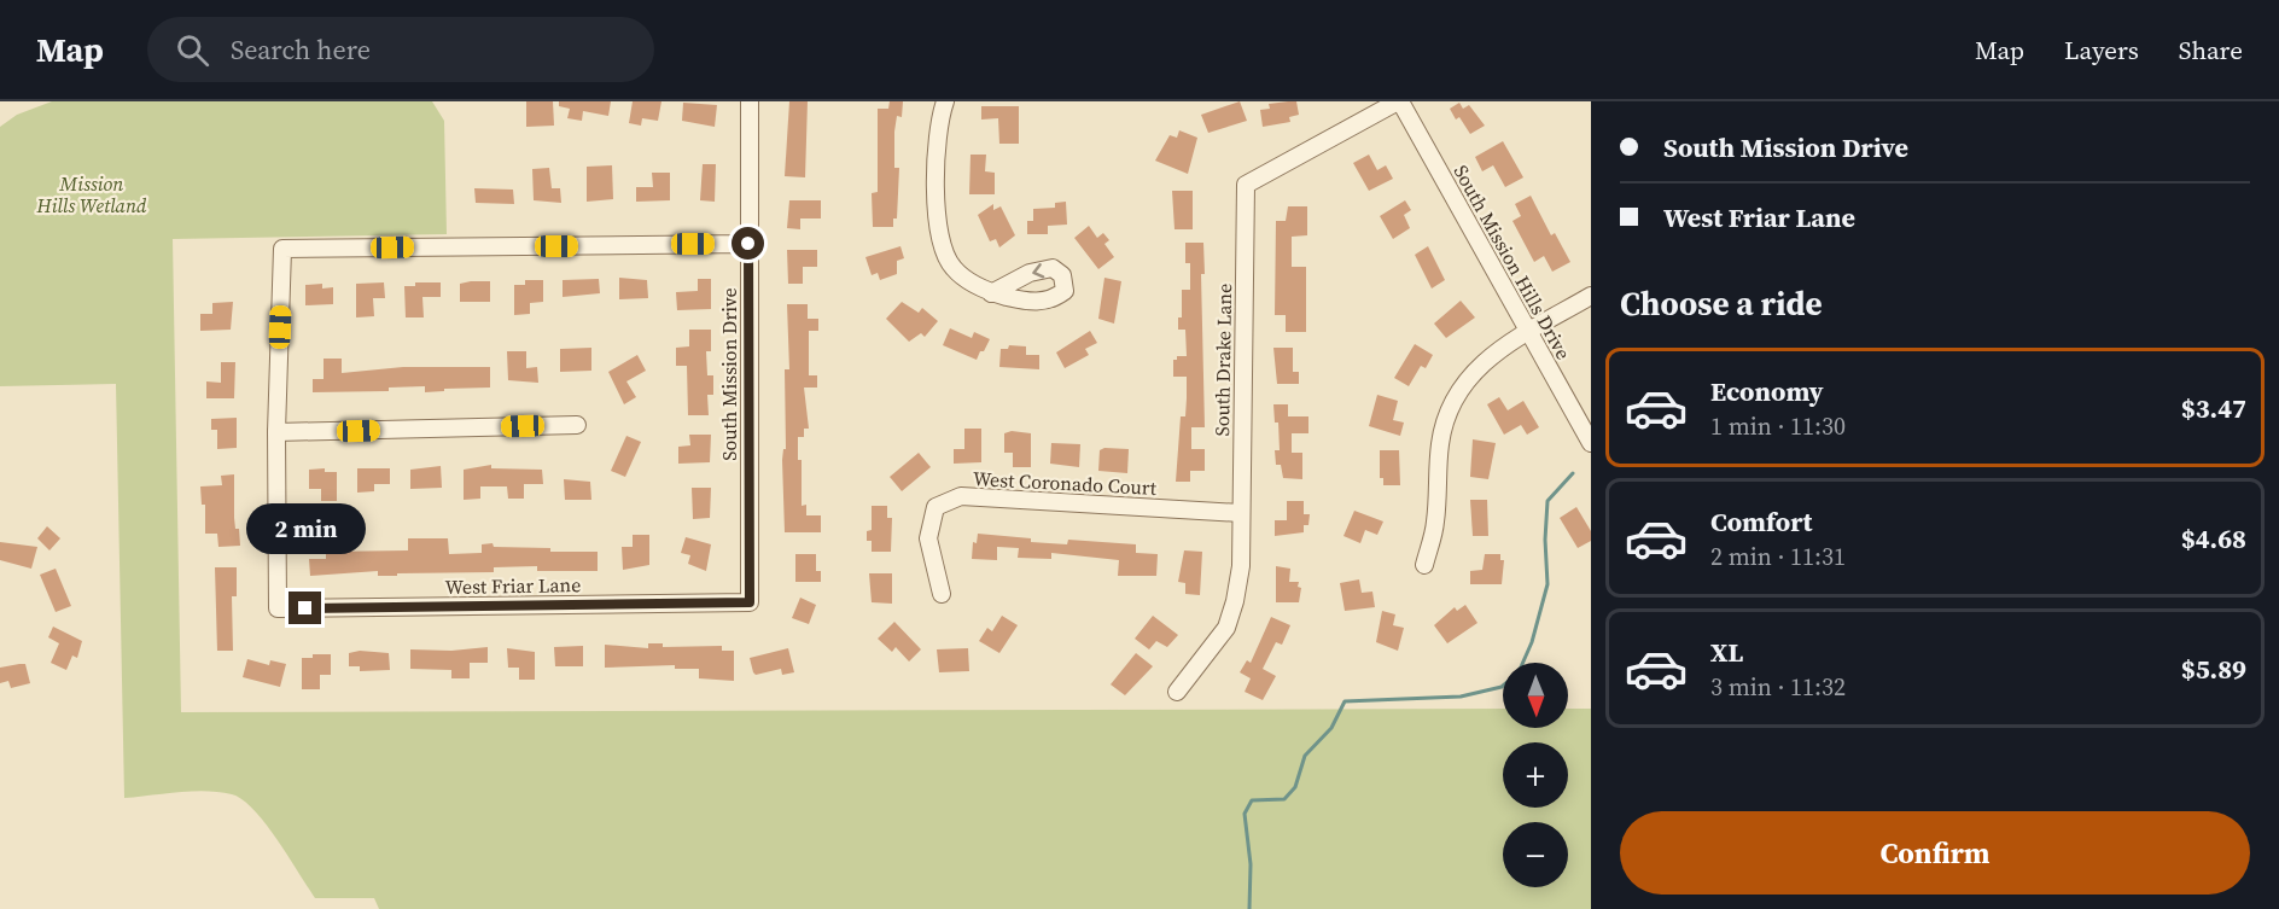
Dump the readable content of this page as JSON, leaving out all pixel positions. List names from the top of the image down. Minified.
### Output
{"streets":{"street":["South Mission Hills Drive","South Drake Lane","South Mission Drive","West Coronado Court","West Friar Lane"]},"crossings":[["South Mission Hills Drive","South Drake Lane"],["South Drake Lane","West Coronado Court"],["South Mission Drive","West Friar Lane"]],"parks":["Mission Hills Wetland"],"north":"bottom","page":{"header":"Map","search":"Search here","nav":["Map","Layers","Share"],"banner":["South Mission Drive","West Friar Lane"],"heading":"Choose a ride","list":[{"name":"Economy","note":"1 min · 11:30","value":"$3.47"},{"name":"Comfort","note":"2 min · 11:31","value":"$4.68"},{"name":"XL","note":"3 min · 11:32","value":"$5.89"}],"bubble":"2 min","map_buttons":["+","−"],"buttons":"Confirm"}}
